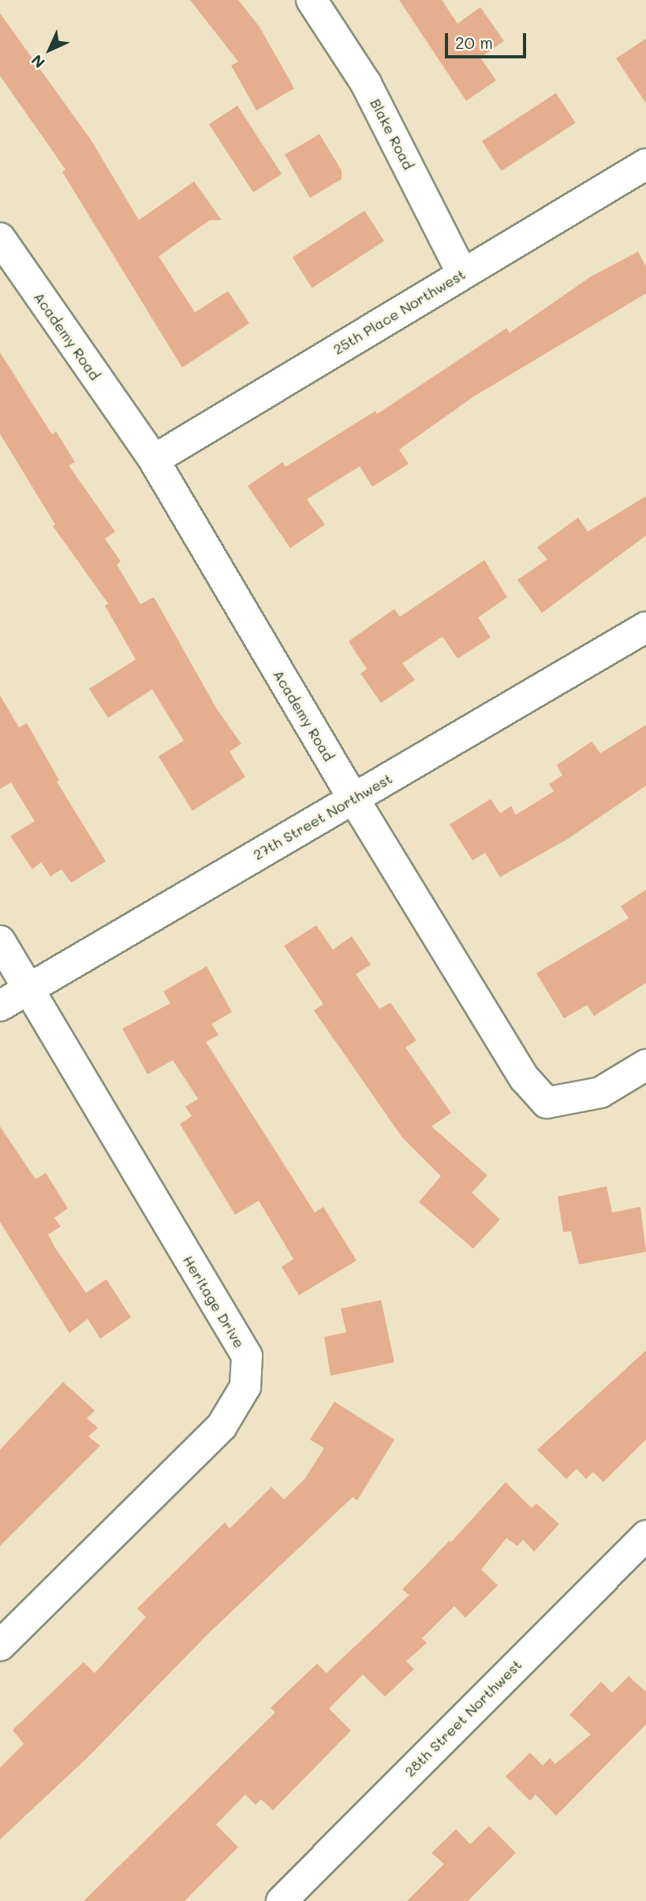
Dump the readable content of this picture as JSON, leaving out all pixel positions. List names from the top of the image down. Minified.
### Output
{"streets":{"street":["Blake Road","25th Place Northwest","Academy Road","27th Street Northwest","Heritage Drive","28th Street Northwest"]},"crossings":[["Blake Road","25th Place Northwest"],["25th Place Northwest","Academy Road"],["Academy Road","27th Street Northwest"],["27th Street Northwest","Heritage Drive"]],"scale_bar":"20 m","north":"bottom left"}
